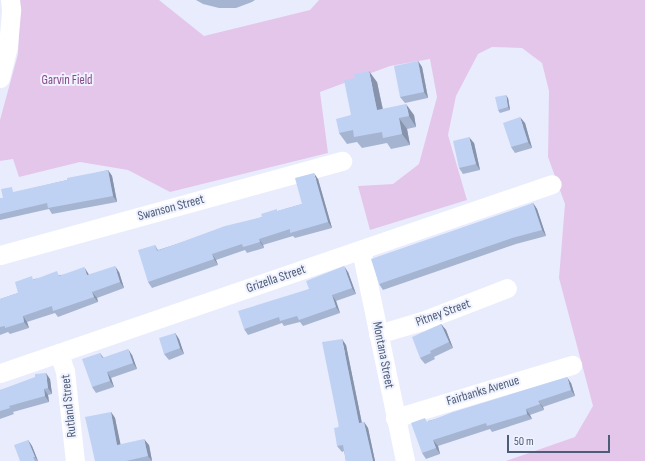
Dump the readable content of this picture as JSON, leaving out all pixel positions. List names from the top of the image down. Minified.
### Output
{"streets":{"street":["Swanson Street","Grizella Street","Pitney Street","Montana Street","Fairbanks Avenue","Rutland Street"]},"crossings":[["Grizella Street","Montana Street"],["Grizella Street","Rutland Street"],["Pitney Street","Montana Street"],["Montana Street","Fairbanks Avenue"]],"parks":["Garvin Field"],"scale_bar":"50 m"}
